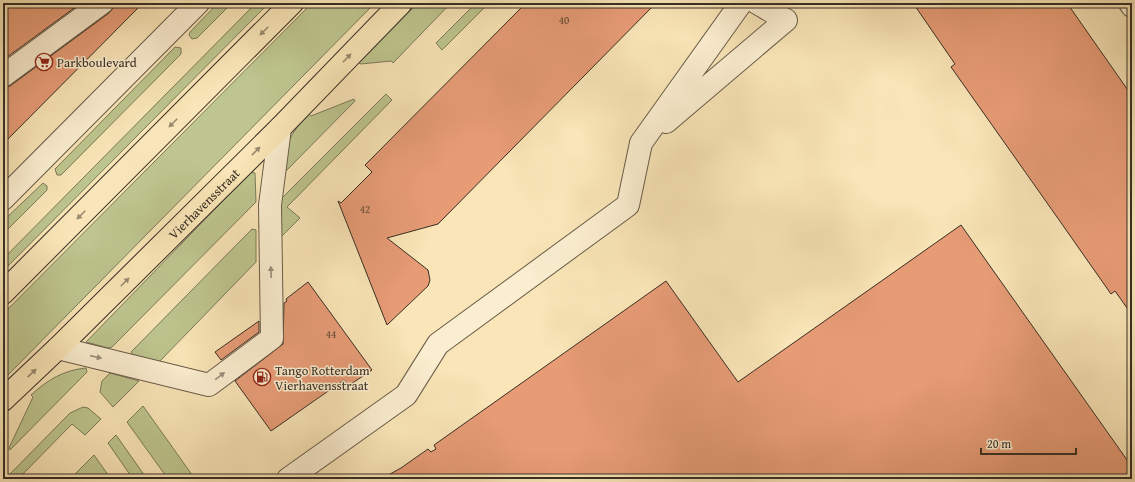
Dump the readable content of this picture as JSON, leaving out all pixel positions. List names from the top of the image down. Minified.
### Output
{"streets":{"main road":["Vierhavensstraat"]},"places":{"supermarket":["Parkboulevard"],"fuel station":["Tango Rotterdam Vierhavensstraat"]},"house_numbers":["40","42","44"],"scale_bar":"20 m"}
